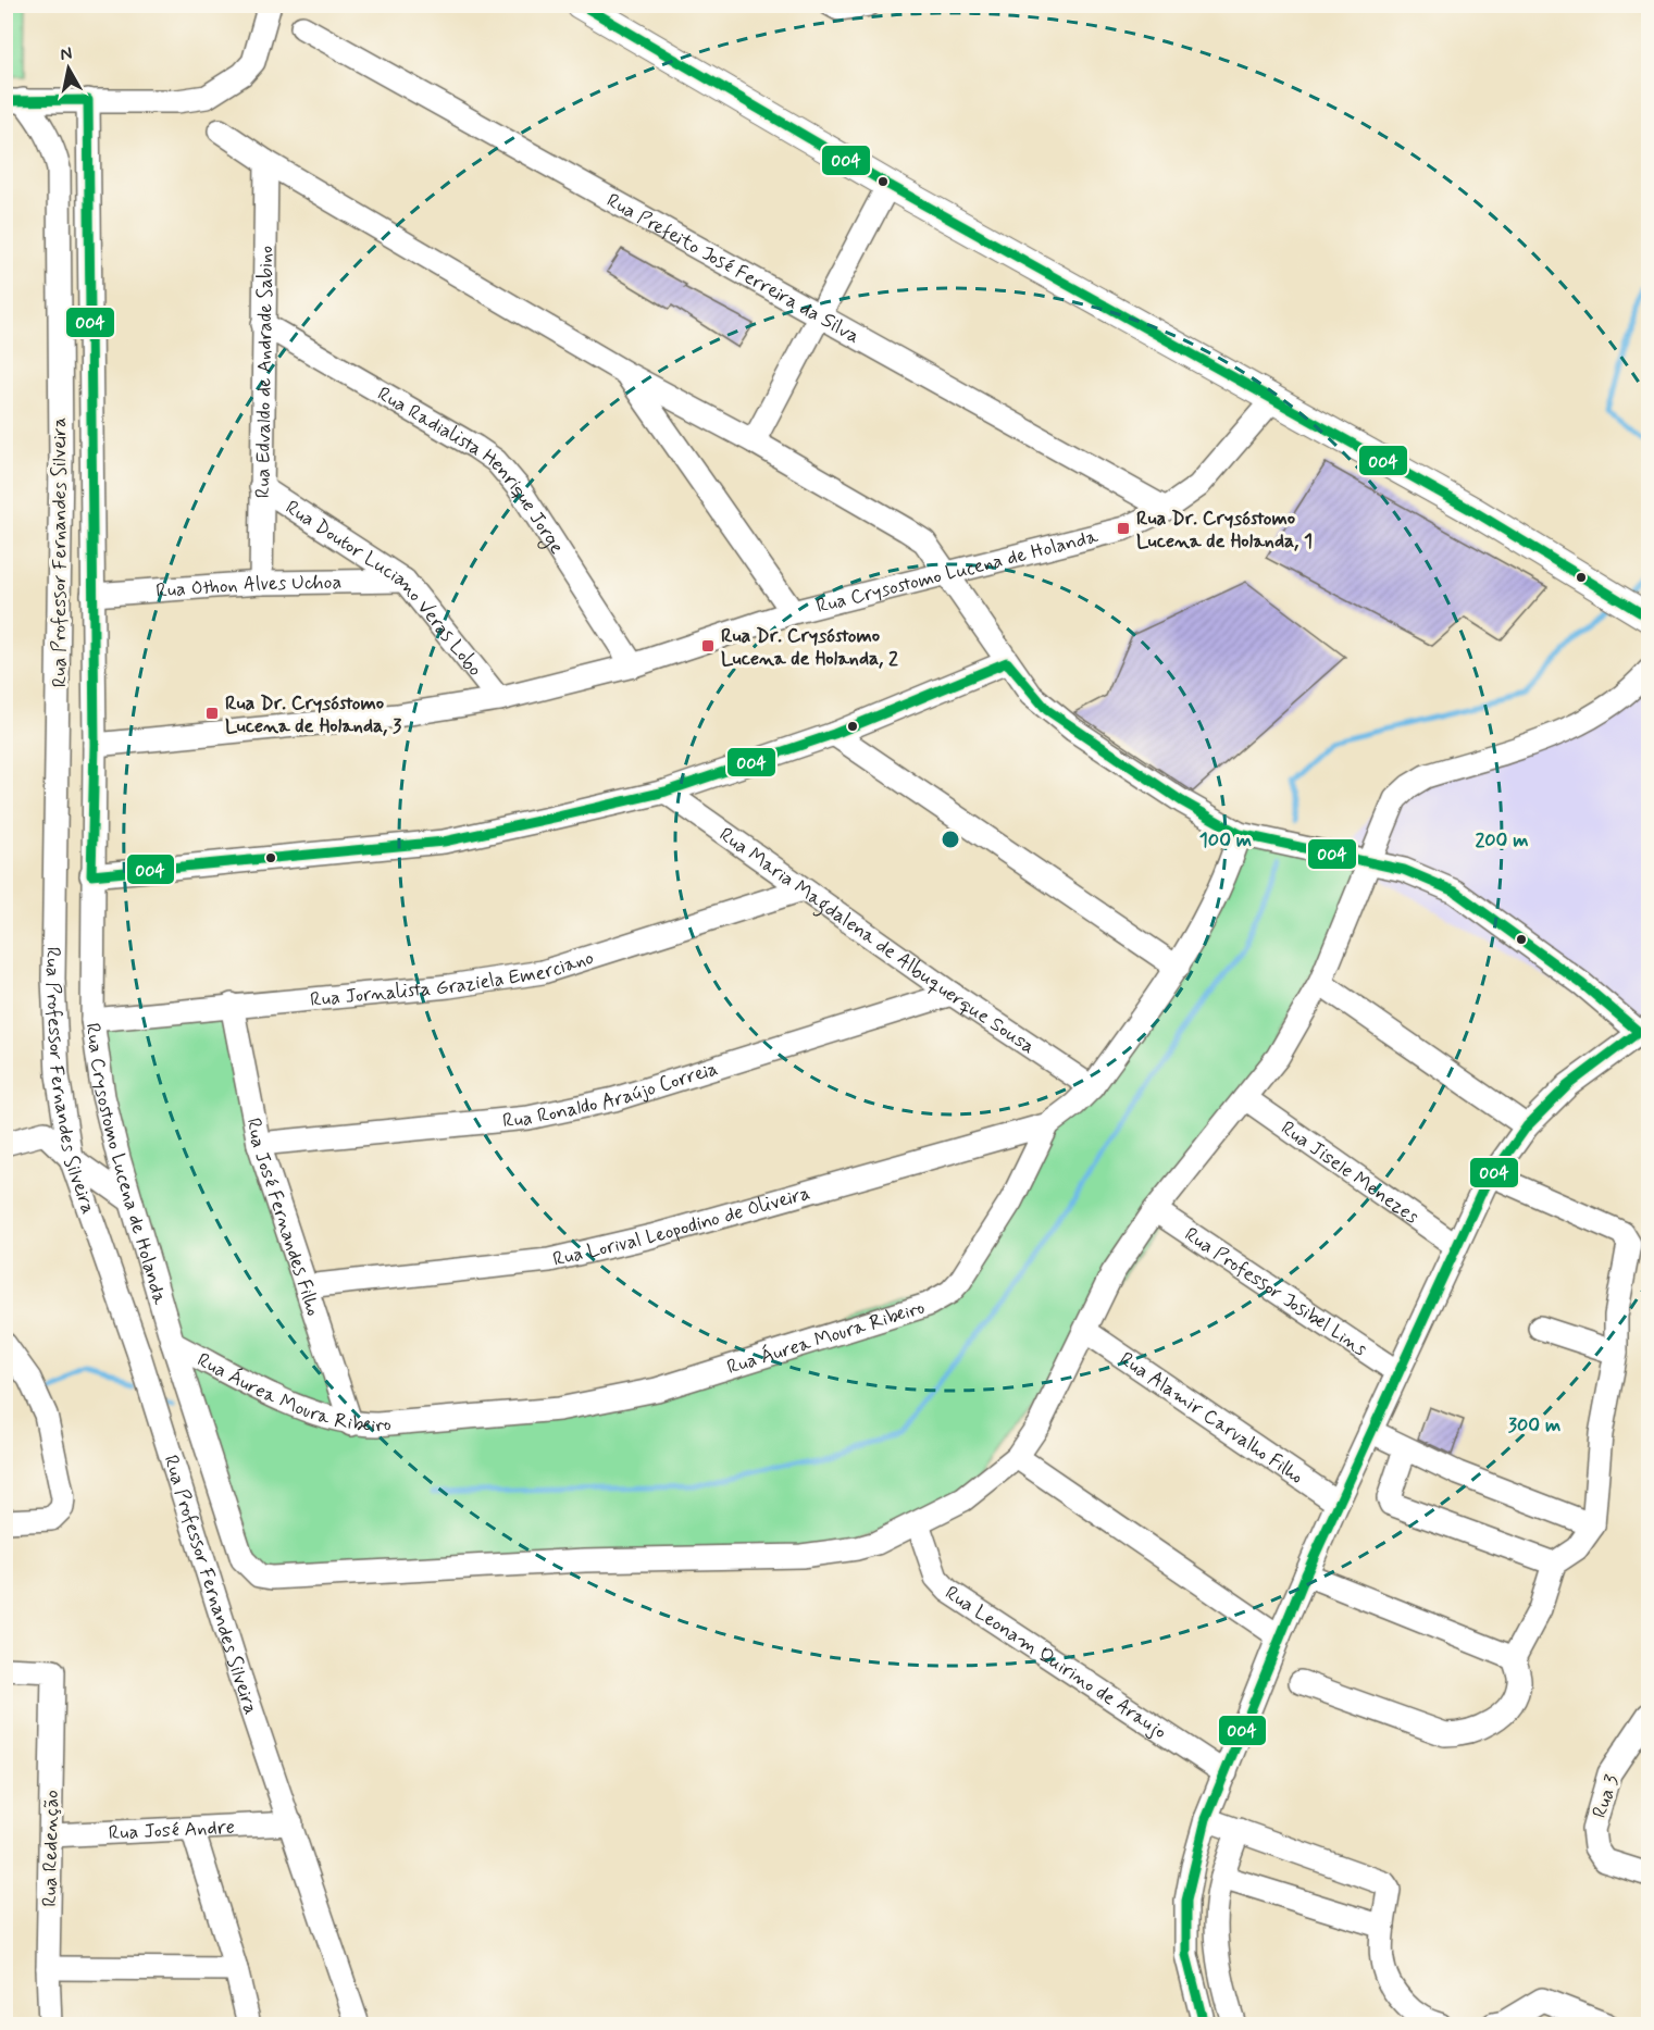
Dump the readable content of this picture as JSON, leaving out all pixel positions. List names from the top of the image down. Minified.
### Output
{"streets":{"street":["Rua Prefeito José Ferreira da Silva","Rua Edvaldo de Andrade Sabino","Rua Radialista Henrique Jorge","Rua Professor Fernandes Silveira","Rua Crysostomo Lucena de Holanda","Rua Othon Alves Uchoa","Rua Doutor Luciano Veras Lobo","Rua Maria Magdalena de Albuquerque Sousa","Rua Jornalista Graziela Emerciano","Rua Ronaldo Araújo Correia","Rua Jisele Menezes","Rua José Fernandes Filho","Rua Lorival Leopodino de Oliveira","Rua Professor Josibel Lins","Rua Áurea Moura Ribeiro","Rua Alamir Carvalho Filho","Rua Leonam Quirino de Araujo","Rua 3","Rua José Andre","Rua Redenção"]},"crossings":[["Rua Prefeito José Ferreira da Silva","Rua Crysostomo Lucena de Holanda"],["Rua Edvaldo de Andrade Sabino","Rua Radialista Henrique Jorge"],["Rua Edvaldo de Andrade Sabino","Rua Othon Alves Uchoa"],["Rua Edvaldo de Andrade Sabino","Rua Doutor Luciano Veras Lobo"],["Rua Radialista Henrique Jorge","Rua Crysostomo Lucena de Holanda"],["Rua Professor Fernandes Silveira","Rua José Andre"],["Rua Crysostomo Lucena de Holanda","Rua Othon Alves Uchoa"],["Rua Crysostomo Lucena de Holanda","Rua Doutor Luciano Veras Lobo"],["Rua Crysostomo Lucena de Holanda","Rua Jornalista Graziela Emerciano"],["Rua Crysostomo Lucena de Holanda","Rua Áurea Moura Ribeiro"],["Rua Crysostomo Lucena de Holanda","Rua Leonam Quirino de Araujo"],["Rua Othon Alves Uchoa","Rua Doutor Luciano Veras Lobo"],["Rua Maria Magdalena de Albuquerque Sousa","Rua Jornalista Graziela Emerciano"],["Rua Maria Magdalena de Albuquerque Sousa","Rua Ronaldo Araújo Correia"],["Rua Maria Magdalena de Albuquerque Sousa","Rua Áurea Moura Ribeiro"],["Rua Jornalista Graziela Emerciano","Rua José Fernandes Filho"],["Rua Ronaldo Araújo Correia","Rua José Fernandes Filho"],["Rua José Fernandes Filho","Rua Lorival Leopodino de Oliveira"],["Rua José Fernandes Filho","Rua Áurea Moura Ribeiro"],["Rua Lorival Leopodino de Oliveira","Rua Áurea Moura Ribeiro"],["Rua José Andre","Rua Redenção"]],"places":{"transit":["Rua Dr. Crysóstomo Lucena de Holanda, 1","Rua Dr. Crysóstomo Lucena de Holanda, 2","Rua Dr. Crysóstomo Lucena de Holanda, 3"]},"lines":["transit line 004"],"north":"top","rings":["100 m","200 m","300 m"]}
